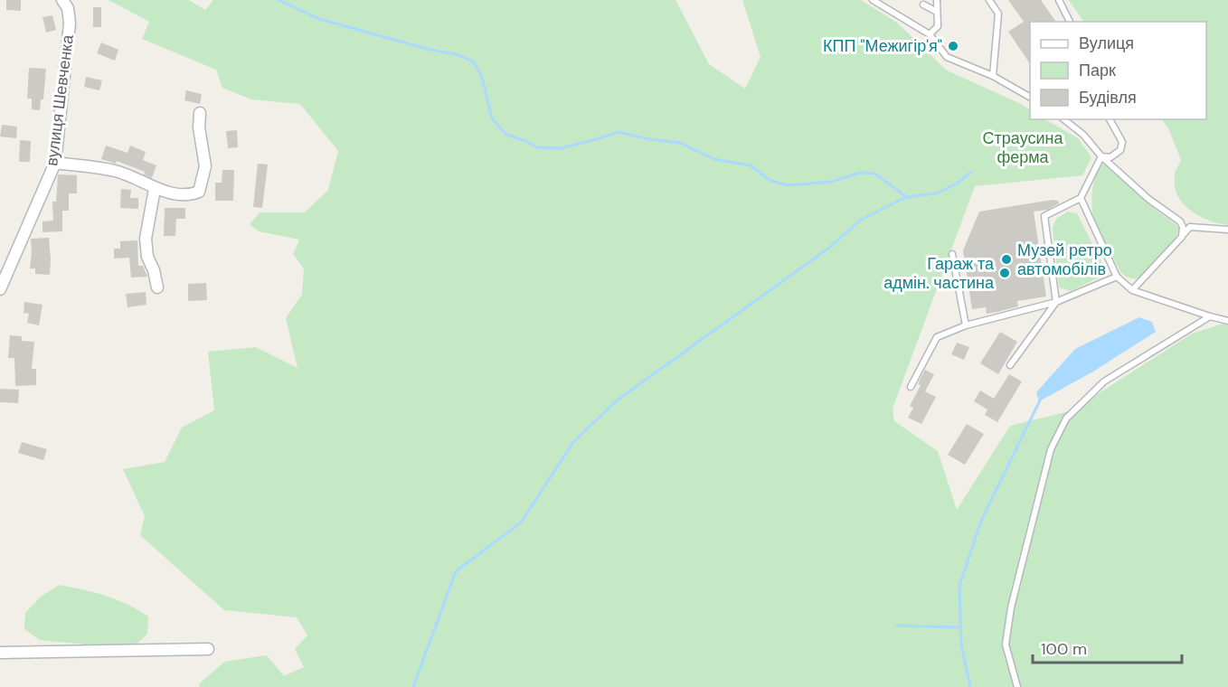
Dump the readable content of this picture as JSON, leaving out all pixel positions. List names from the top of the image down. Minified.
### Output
{"streets":{"street":["вулиця Шевченка"]},"parks":["Страусина ферма"],"places":["КПП \"Межигір'я\"","Музей ретро автомобілів","Гараж та адмін. частина"],"legend":["Вулиця","Парк","Будівля"],"scale_bar":"100 m"}
